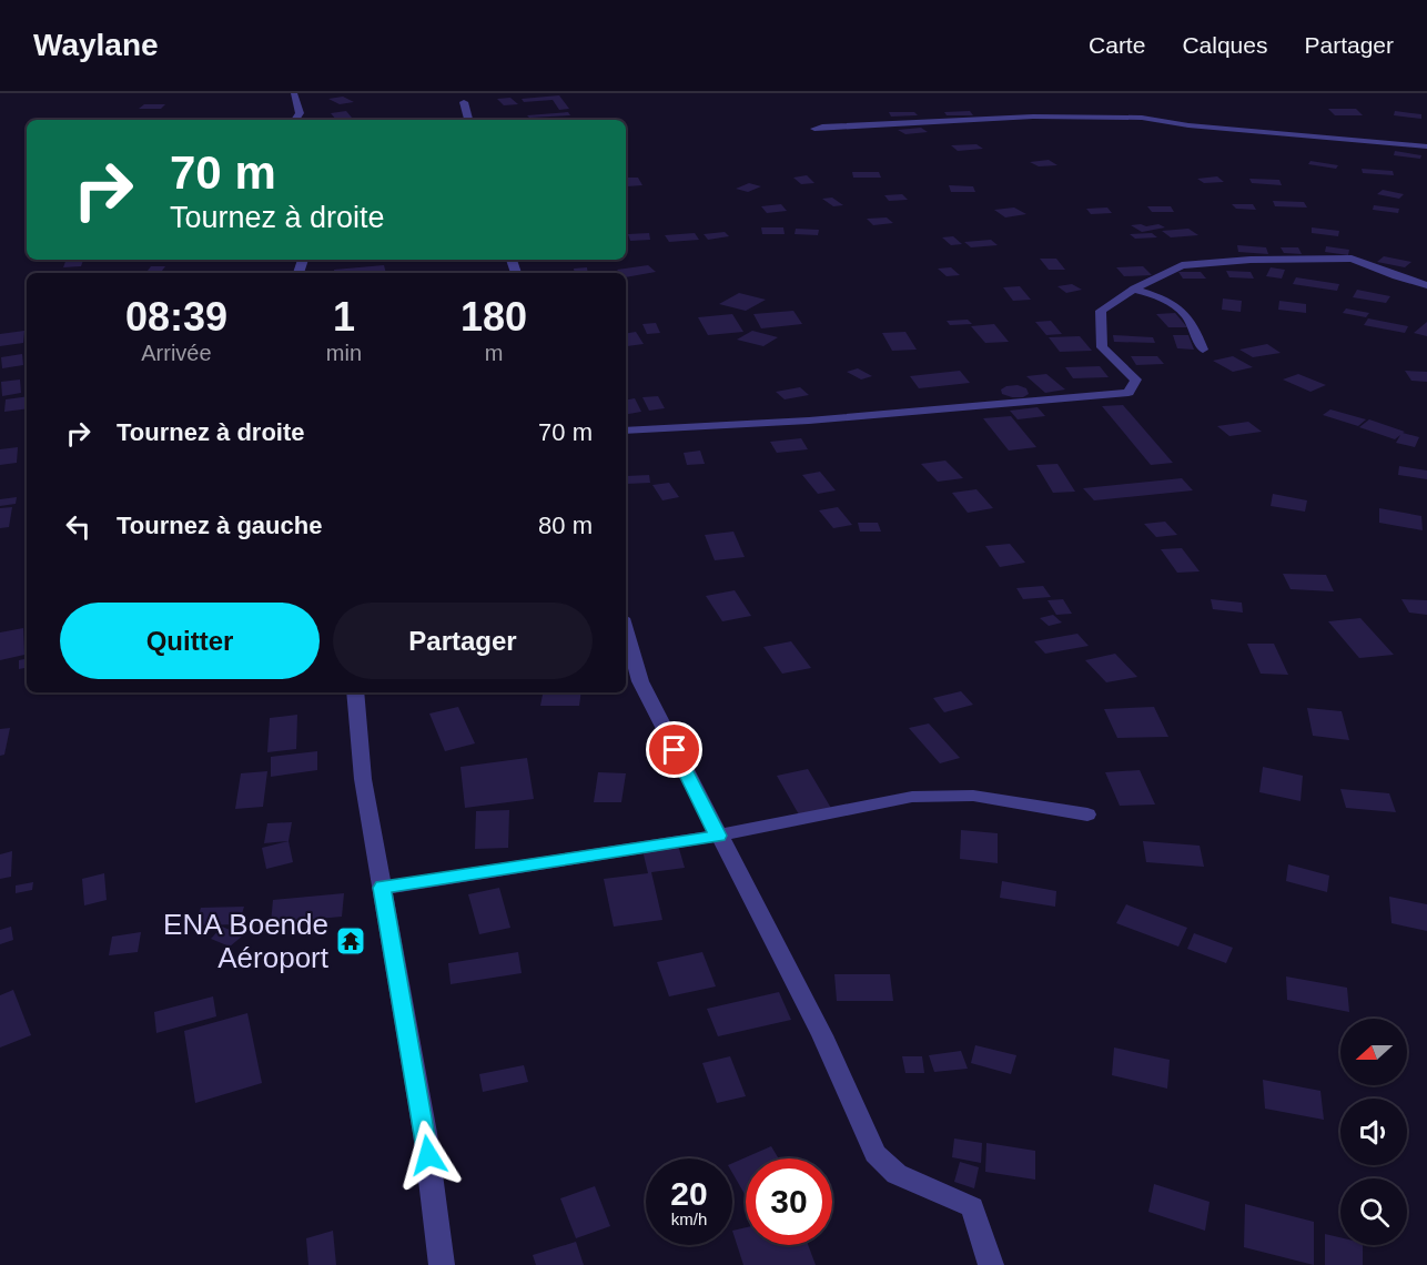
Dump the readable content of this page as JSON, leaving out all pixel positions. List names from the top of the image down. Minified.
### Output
{"places":{"temple":["ENA Boende Aéroport"]},"north":"left","page":{"header":"Waylane","nav":["Carte","Calques","Partager"],"turn":["70 m","Tournez à droite"],"eta":["08:39","Arrivée","1","min","180","m"],"list":[{"name":"Tournez à droite","value":"70 m"},{"name":"Tournez à gauche","value":"80 m"}],"buttons":["Quitter","Partager"],"speed":"20 km/h","limit":"30"}}
